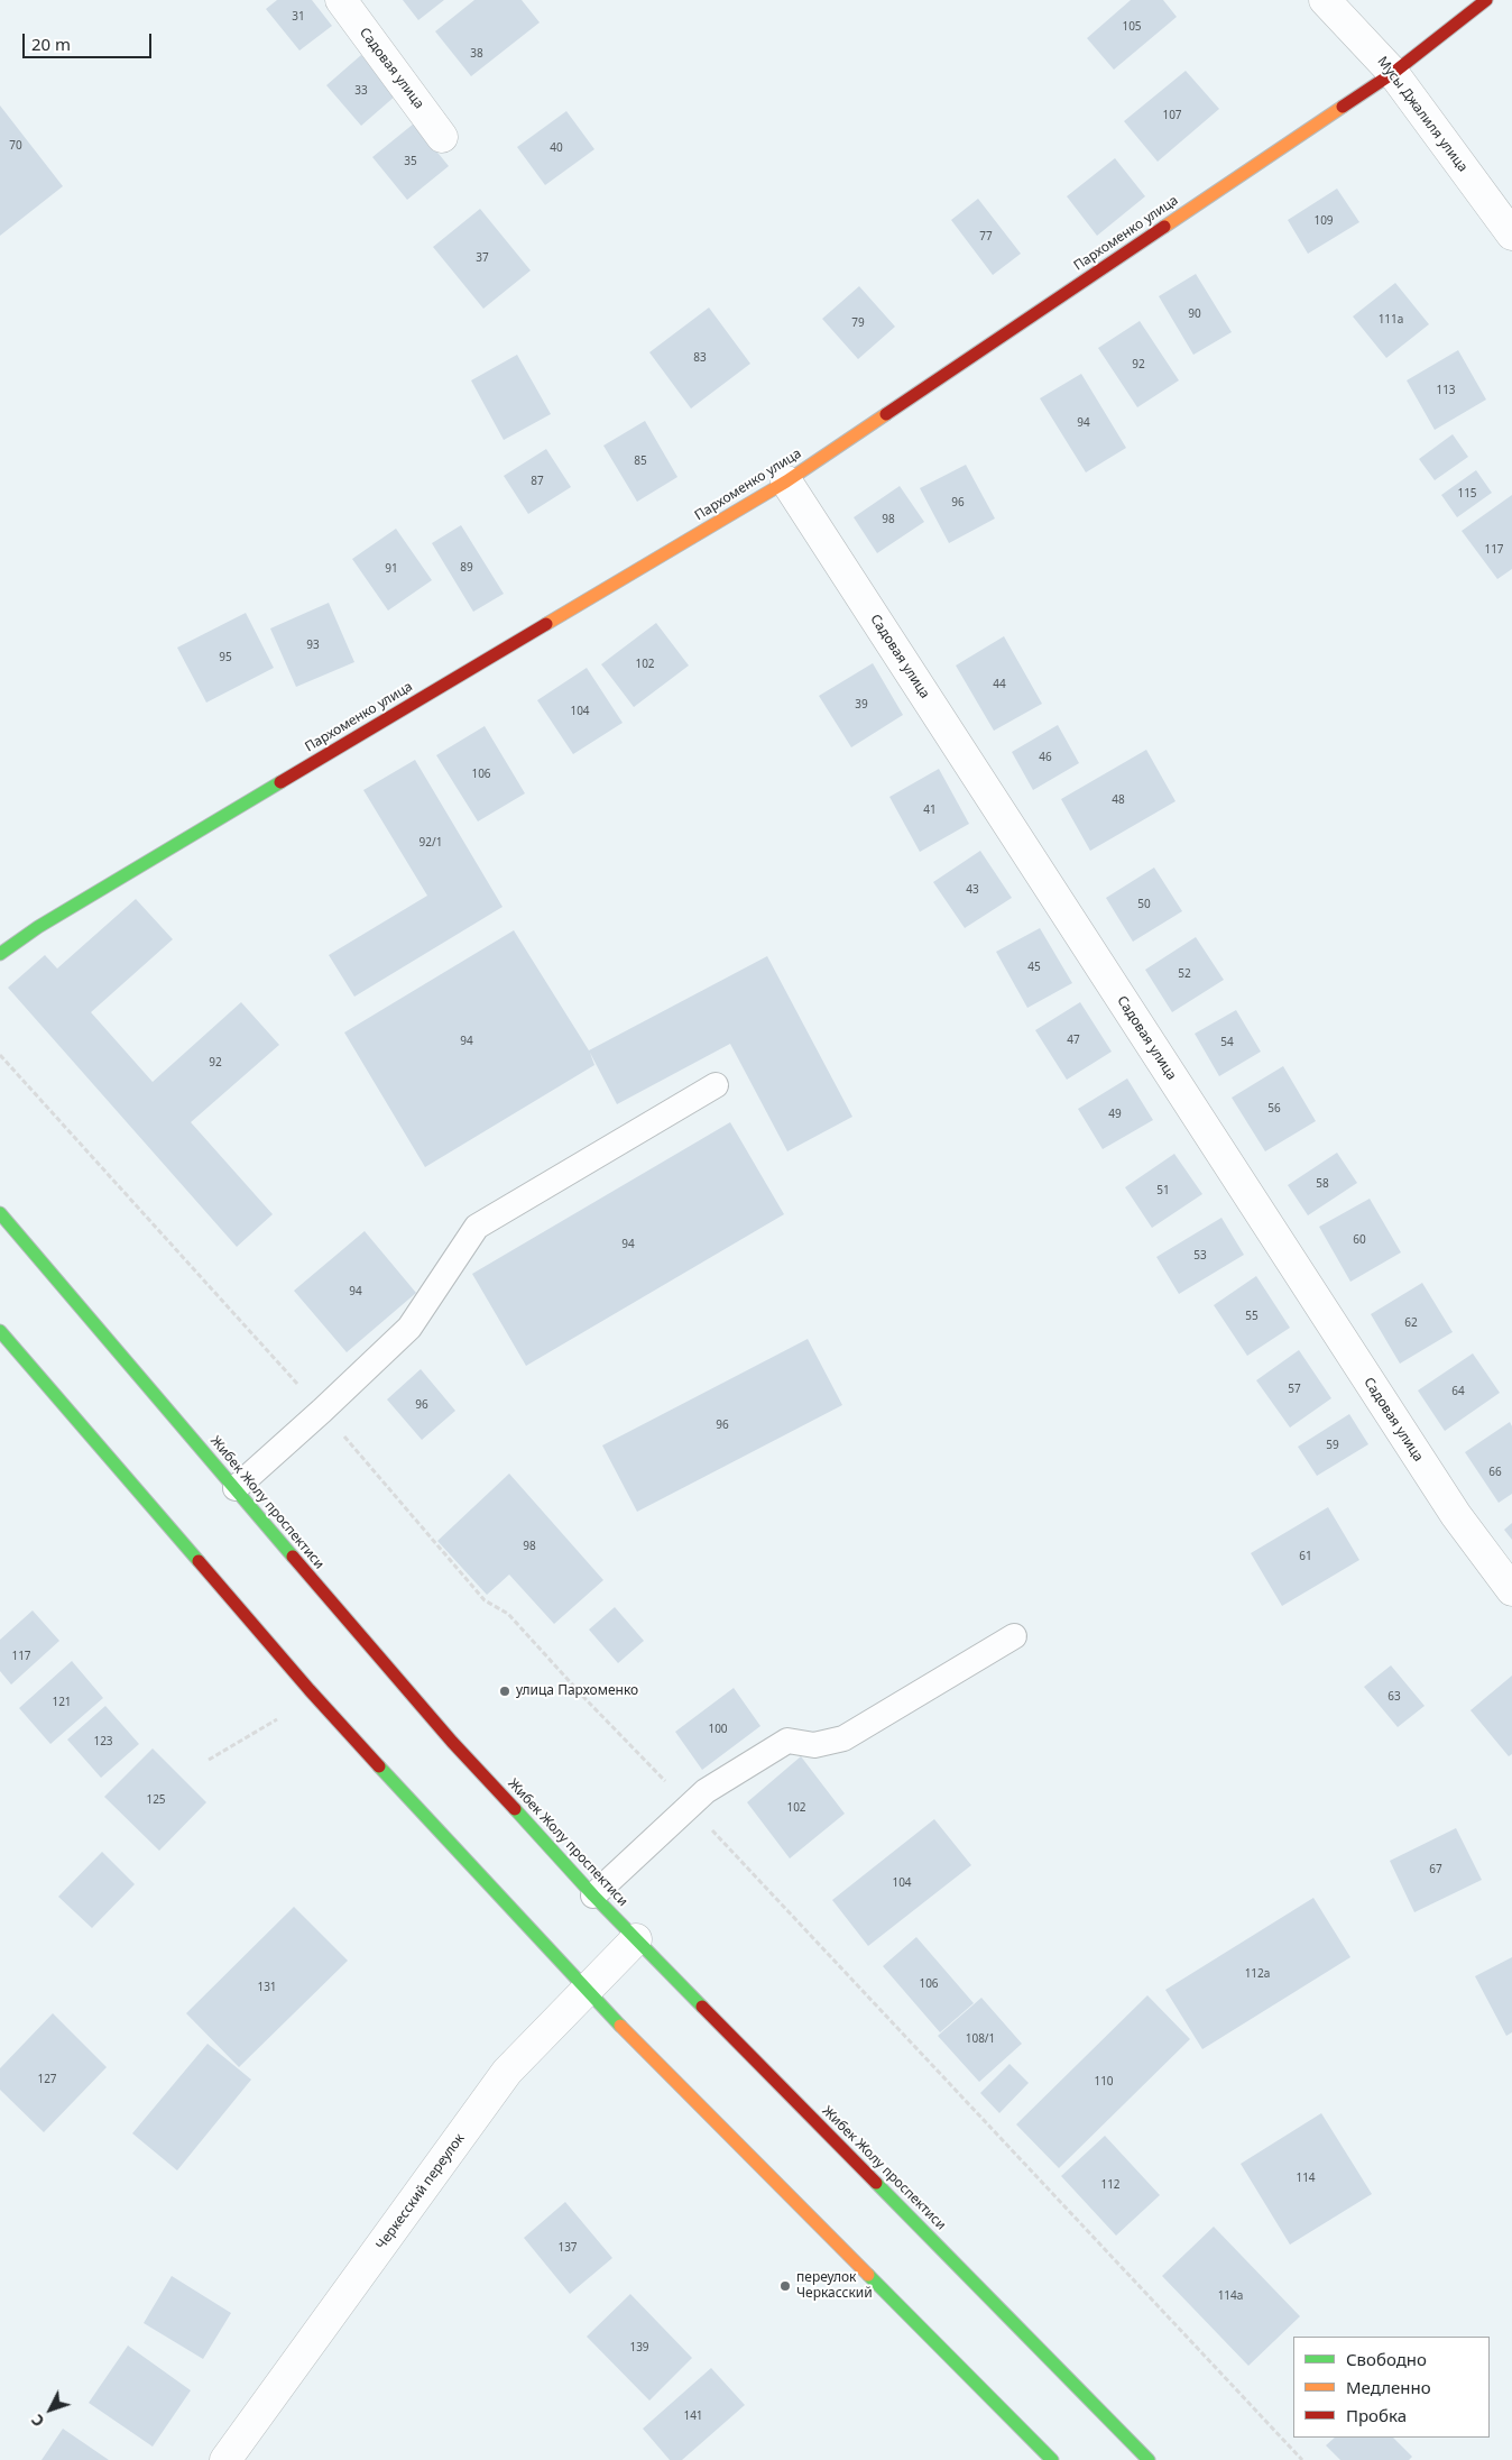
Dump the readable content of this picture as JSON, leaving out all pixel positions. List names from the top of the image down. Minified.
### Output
{"streets":{"main road":["Пархоменко улица","Жибек Жолу проспектиси"],"street":["Садовая улица","Мусы Джалиля улица","Черкесский переулок"]},"crossings":[["Садовая улица","Пархоменко улица"],["Мусы Джалиля улица","Пархоменко улица"],["Жибек Жолу проспектиси","Черкесский переулок"]],"places":["улица Пархоменко","переулок Черкасский"],"house_numbers":["31","105","38","33","107","70","40","35","109","77","37","90","111а","79","83","92","113","94","85","87","115","96","98","117","89","91","93","95","102","44","39","104","46","106","48","41","92/1","43","50","45","52","47","94","54","92","56","49","58","51","60","94","53","94","55","62","57","64","96","96","59","66","98","61","117","63","121","100","123","125","102","67","104","112а","106","131","108/1","127","110","114","112","137","114а","139","141"],"legend":["Свободно","Медленно","Пробка"],"scale_bar":"20 m","north":"bottom left"}
